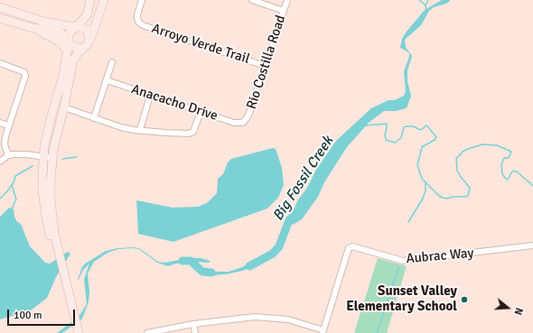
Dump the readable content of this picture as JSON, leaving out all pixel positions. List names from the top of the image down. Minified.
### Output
{"streets":{"street":["Arroyo Verde Trail","Rio Costilla Road","Anacacho Drive","Aubrac Way"]},"crossings":[["Arroyo Verde Trail","Rio Costilla Road"],["Rio Costilla Road","Anacacho Drive"]],"water":["Big Fossil Creek"],"places":["Sunset Valley Elementary School"],"scale_bar":"100 m","north":"right"}
